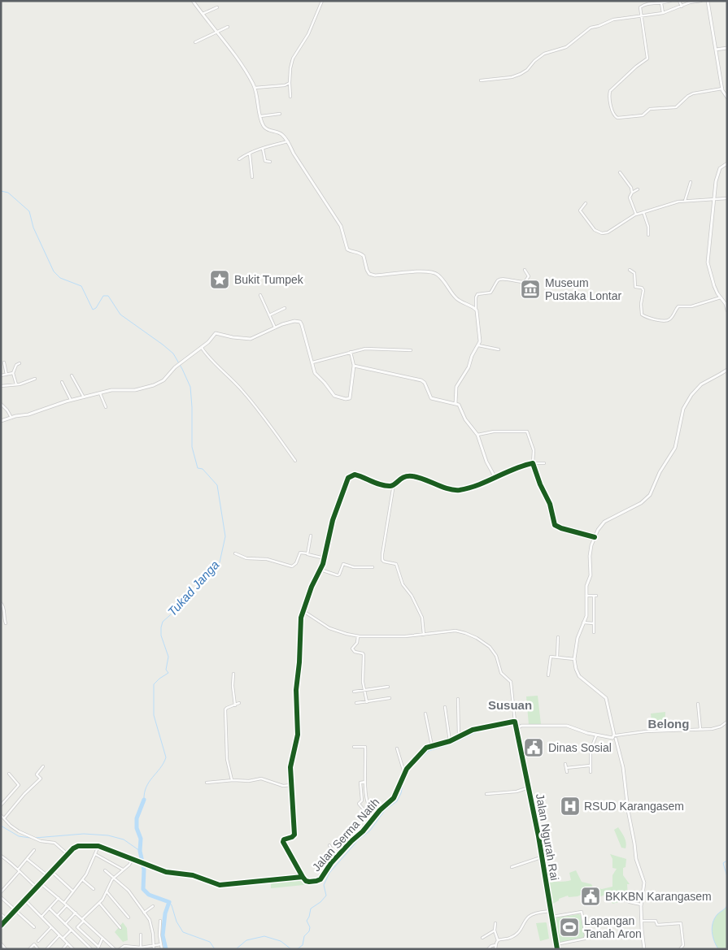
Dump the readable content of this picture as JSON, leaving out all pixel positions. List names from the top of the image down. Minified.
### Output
{"streets":{"street":["Jalan Serma Natih","Jalan Ngurah Rai"]},"districts":["Susuan","Belong"],"water":["Tukad Janga"],"places":{"place":["Bukit Tumpek"],"museum":["Museum Pustaka Lontar"],"public building":["Dinas Sosial","BKKBN Karangasem"],"hospital":["RSUD Karangasem"],"sports":["Lapangan Tanah Aron"]}}
